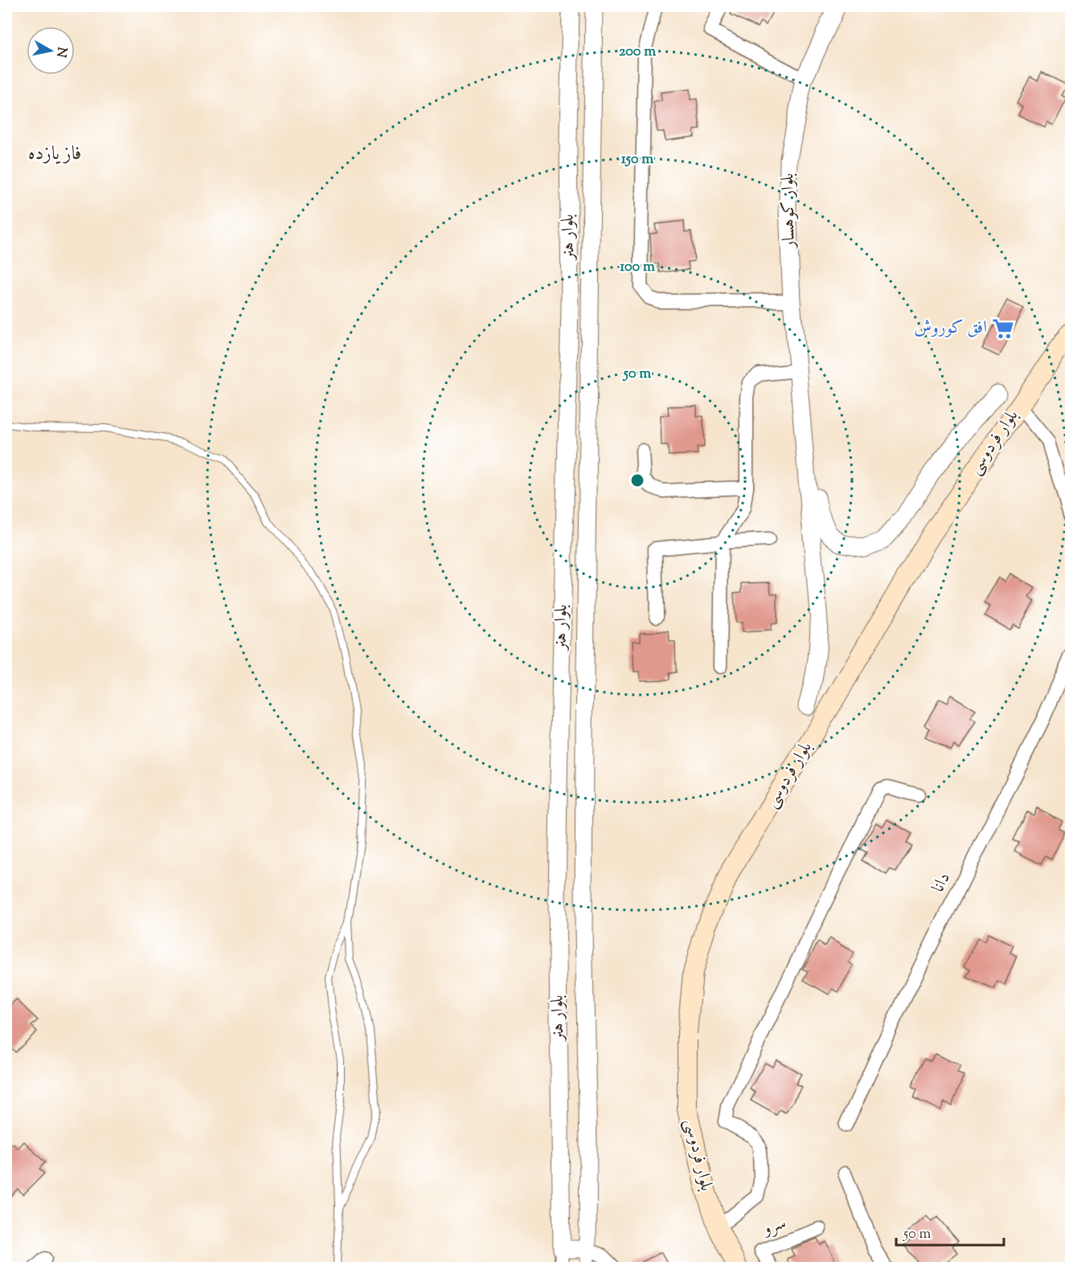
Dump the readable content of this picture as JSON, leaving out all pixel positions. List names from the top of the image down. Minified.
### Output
{"streets":{"main road":["بلوار فردوسی"],"street":["بلوار کوهسار","بلوار هنر","دانا","سرو"]},"districts":["فاز یازده"],"places":{"supermarket":["افق کوروش"]},"scale_bar":"50 m","north":"right","rings":["200 m","150 m","100 m","50 m"]}
